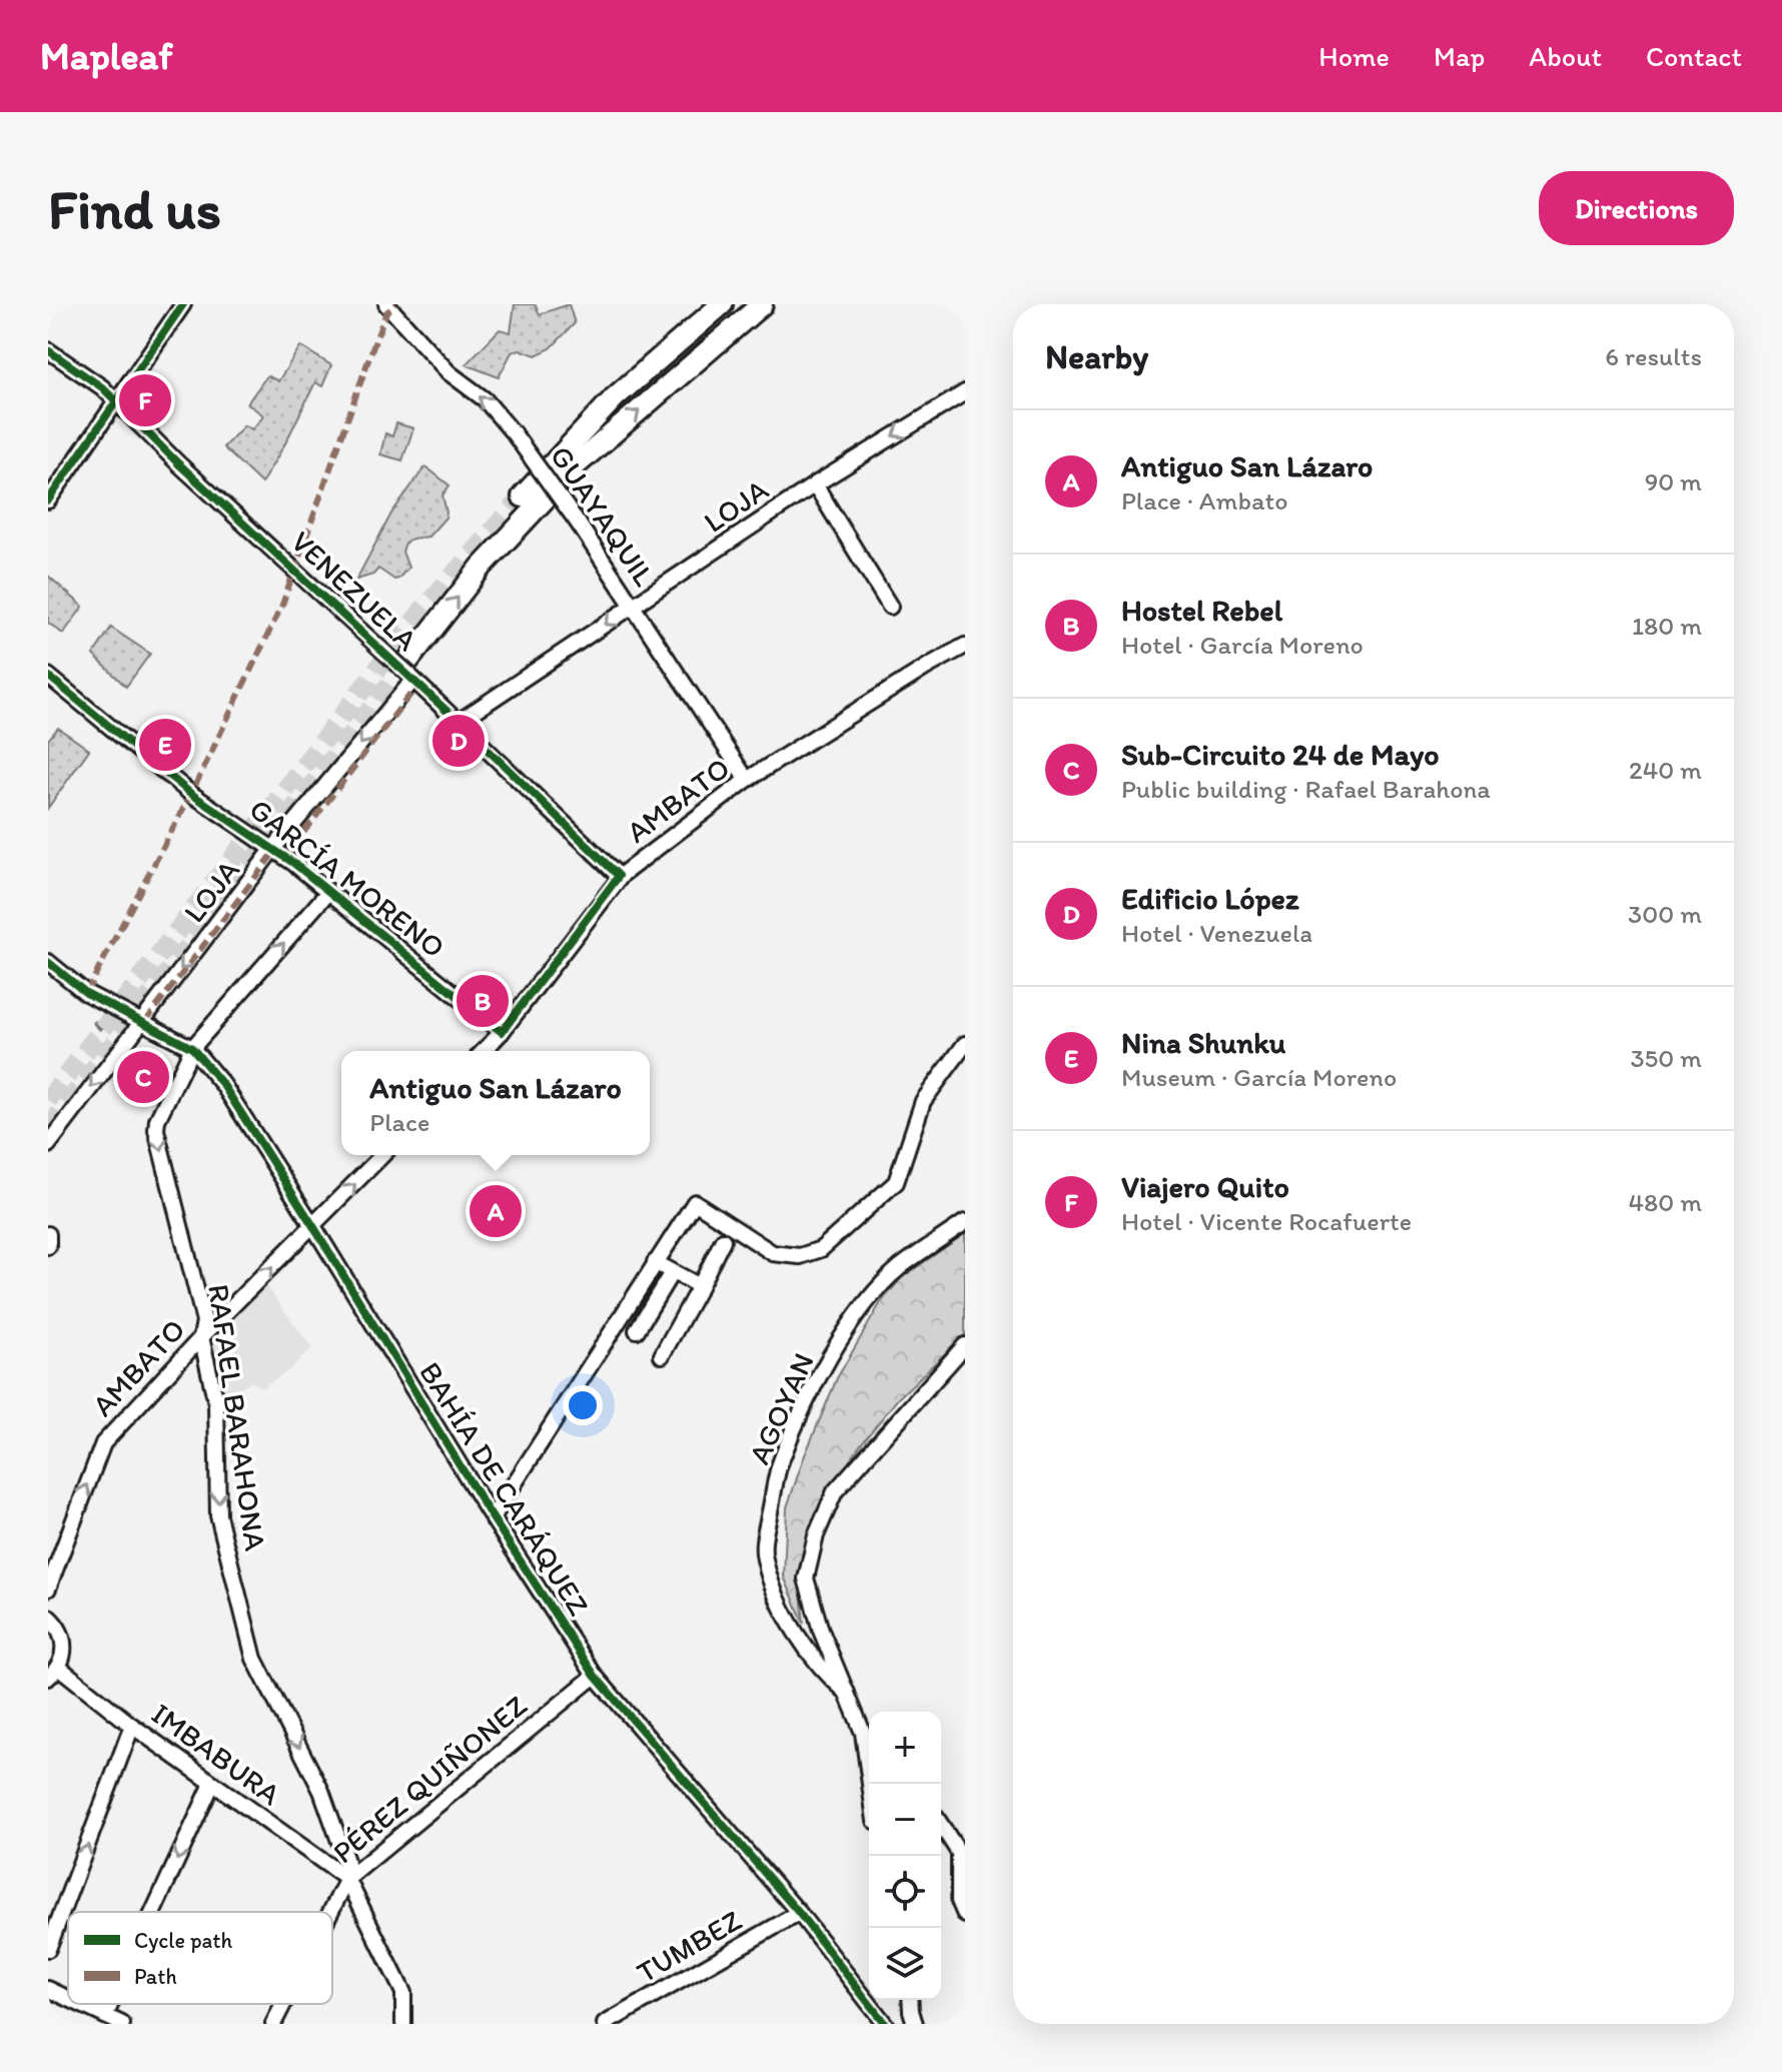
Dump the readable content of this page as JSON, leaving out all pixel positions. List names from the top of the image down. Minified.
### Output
{"streets":{"street":["LOJA","GUAYAQUIL","VENEZUELA","AMBATO","GARCÍA MORENO","AGOYAN","RAFAEL BARAHONA","BAHÍA DE CARÁQUEZ","IMBABURA","PÉREZ QUIÑONEZ","TUMBEZ"]},"crossings":[["LOJA","GUAYAQUIL"],["LOJA","VENEZUELA"],["LOJA","GARCÍA MORENO"],["LOJA","BAHÍA DE CARÁQUEZ"],["GUAYAQUIL","AMBATO"],["VENEZUELA","AMBATO"],["AMBATO","GARCÍA MORENO"],["AMBATO","RAFAEL BARAHONA"],["AMBATO","BAHÍA DE CARÁQUEZ"],["GARCÍA MORENO","RAFAEL BARAHONA"],["RAFAEL BARAHONA","BAHÍA DE CARÁQUEZ"],["RAFAEL BARAHONA","IMBABURA"],["RAFAEL BARAHONA","PÉREZ QUIÑONEZ"],["BAHÍA DE CARÁQUEZ","PÉREZ QUIÑONEZ"],["BAHÍA DE CARÁQUEZ","TUMBEZ"],["IMBABURA","PÉREZ QUIÑONEZ"]],"one_way":["LOJA","GUAYAQUIL","AMBATO"],"legend":["Cycle path","Path"],"page":{"header":"Mapleaf","nav":["Home","Map","About","Contact"],"buttons":"Directions","title":"Find us","heading":["Nearby","6 results"],"pins":["F","D","E","B","C","A"],"list":[{"mark":"A","name":"Antiguo San Lázaro","note":"Place · Ambato","value":"90 m"},{"mark":"B","name":"Hostel Rebel","note":"Hotel · García Moreno","value":"180 m"},{"mark":"C","name":"Sub-Circuito 24 de Mayo","note":"Public building · Rafael Barahona","value":"240 m"},{"mark":"D","name":"Edificio López","note":"Hotel · Venezuela","value":"300 m"},{"mark":"E","name":"Nina Shunku","note":"Museum · García Moreno","value":"350 m"},{"mark":"F","name":"Viajero Quito","note":"Hotel · Vicente Rocafuerte","value":"480 m"}],"popup":["Antiguo San Lázaro","Place"],"map_buttons":["+","−"]}}
